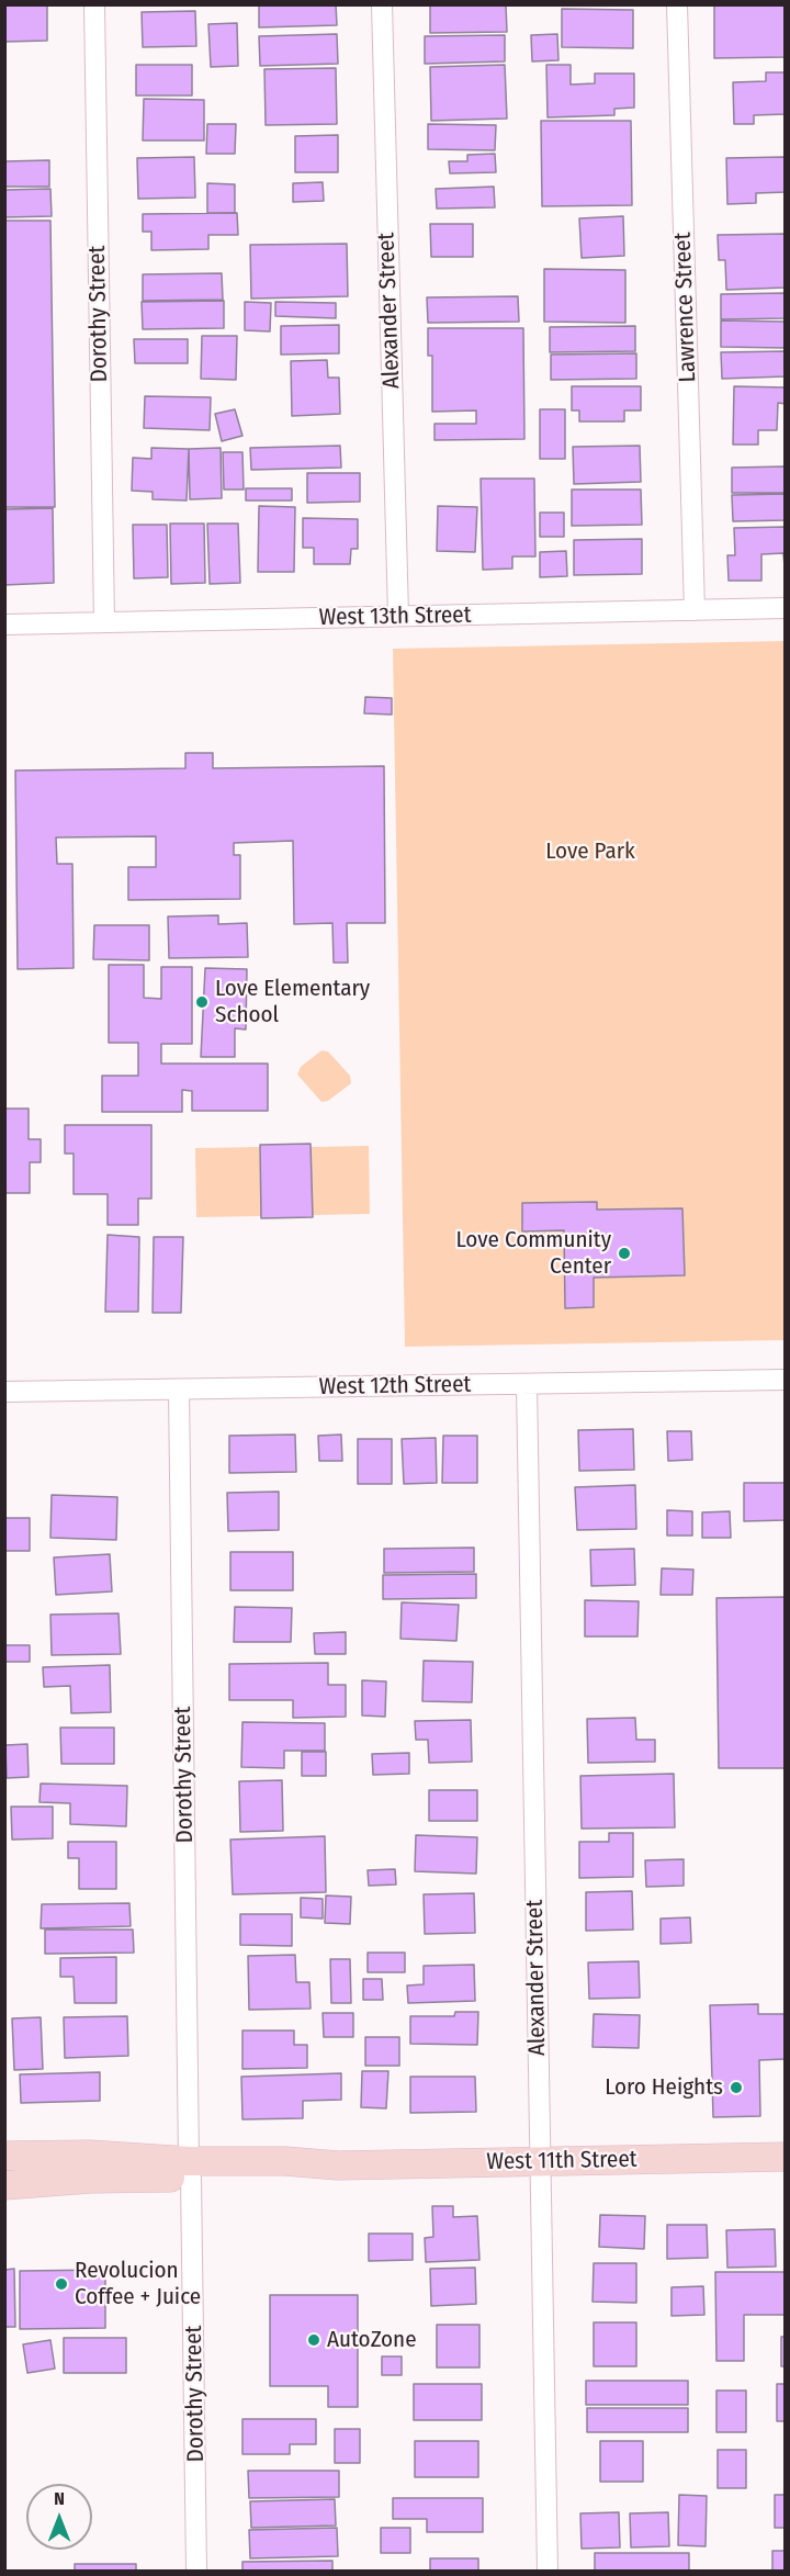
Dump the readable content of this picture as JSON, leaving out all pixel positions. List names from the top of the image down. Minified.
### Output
{"streets":{"main road":["West 11th Street"],"street":["Lawrence Street","Alexander Street","Dorothy Street","West 13th Street","West 12th Street"]},"crossings":[["Lawrence Street","West 13th Street"],["Alexander Street","West 13th Street"],["Alexander Street","West 12th Street"],["Alexander Street","West 11th Street"],["Dorothy Street","West 13th Street"],["Dorothy Street","West 12th Street"],["Dorothy Street","West 11th Street"]],"parks":["Love Park"],"places":["Love Elementary School","Love Community Center","Loro Heights","Revolucion Coffee + Juice","AutoZone"],"north":"top"}
